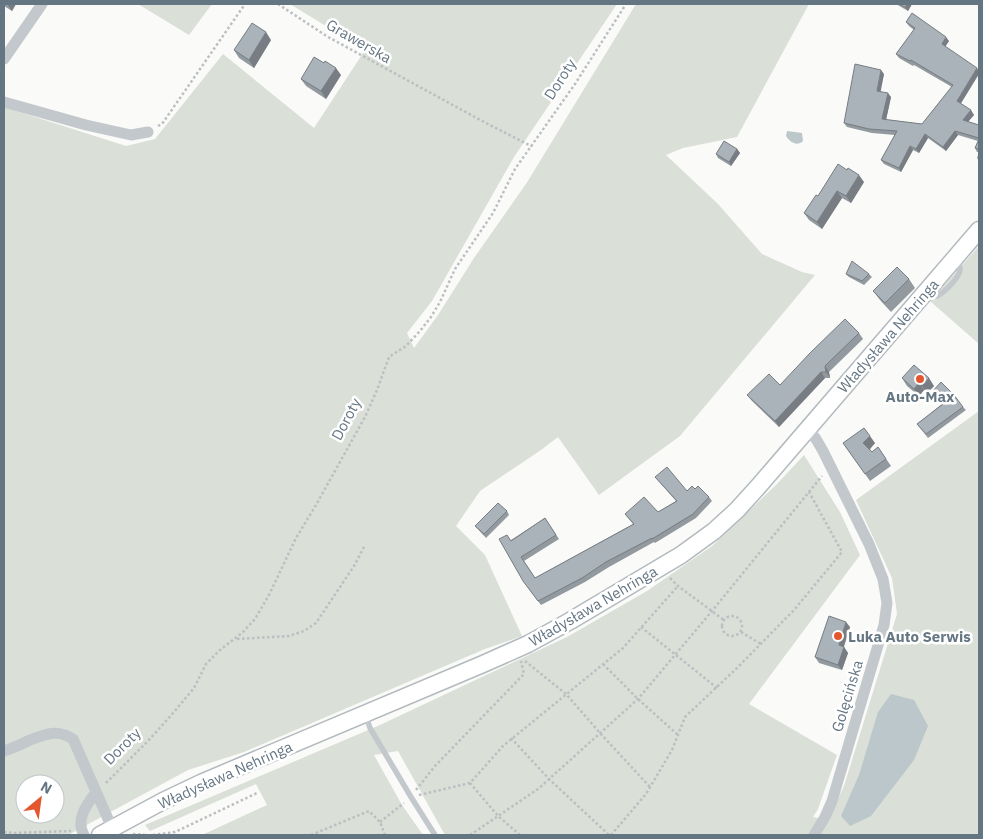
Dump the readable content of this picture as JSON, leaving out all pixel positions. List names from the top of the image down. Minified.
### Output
{"streets":{"street":["Władysława Nehringa","Golęcińska"],"path":["Grawerska","Doroty"]},"crossings":[["Grawerska","Doroty"],["Władysława Nehringa","Golęcińska"]],"places":["Auto-Max","Luka Auto Serwis"],"north":"top right"}
